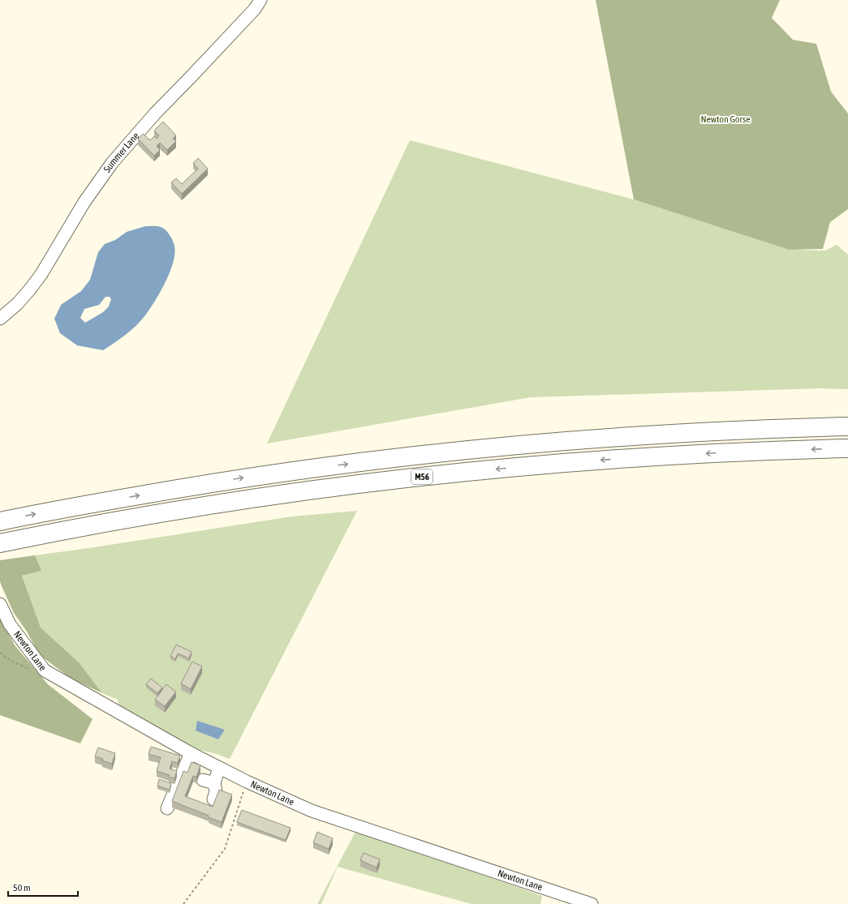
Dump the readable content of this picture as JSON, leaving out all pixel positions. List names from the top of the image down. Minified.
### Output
{"streets":{"highway":["M56"],"street":["Summer Lane","Newton Lane"]},"parks":["Newton Gorse"],"scale_bar":"50 m"}
